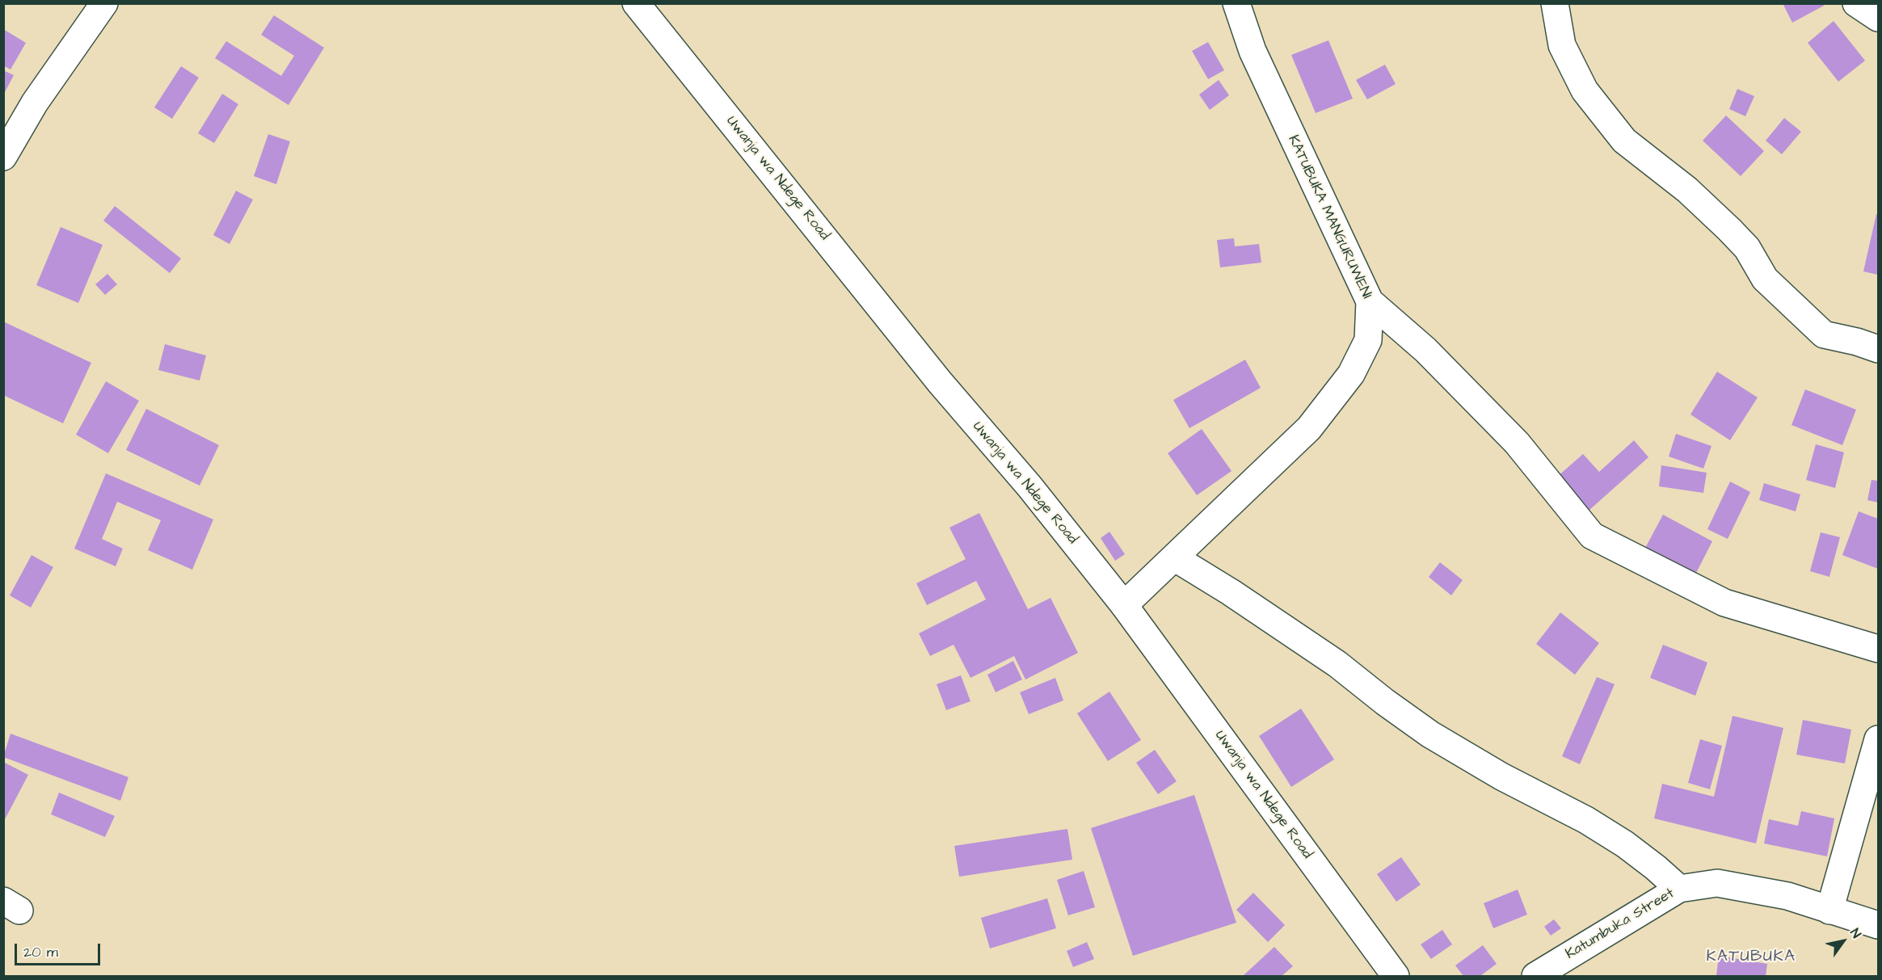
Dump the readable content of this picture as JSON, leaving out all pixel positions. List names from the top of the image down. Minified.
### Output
{"streets":{"street":["Uwanja wa Ndege Road","KATUBUKA MANGURUWENI","Katumbuka Street"]},"crossings":[["Uwanja wa Ndege Road","KATUBUKA MANGURUWENI"]],"districts":["KATUBUKA"],"scale_bar":"20 m","north":"top right"}
